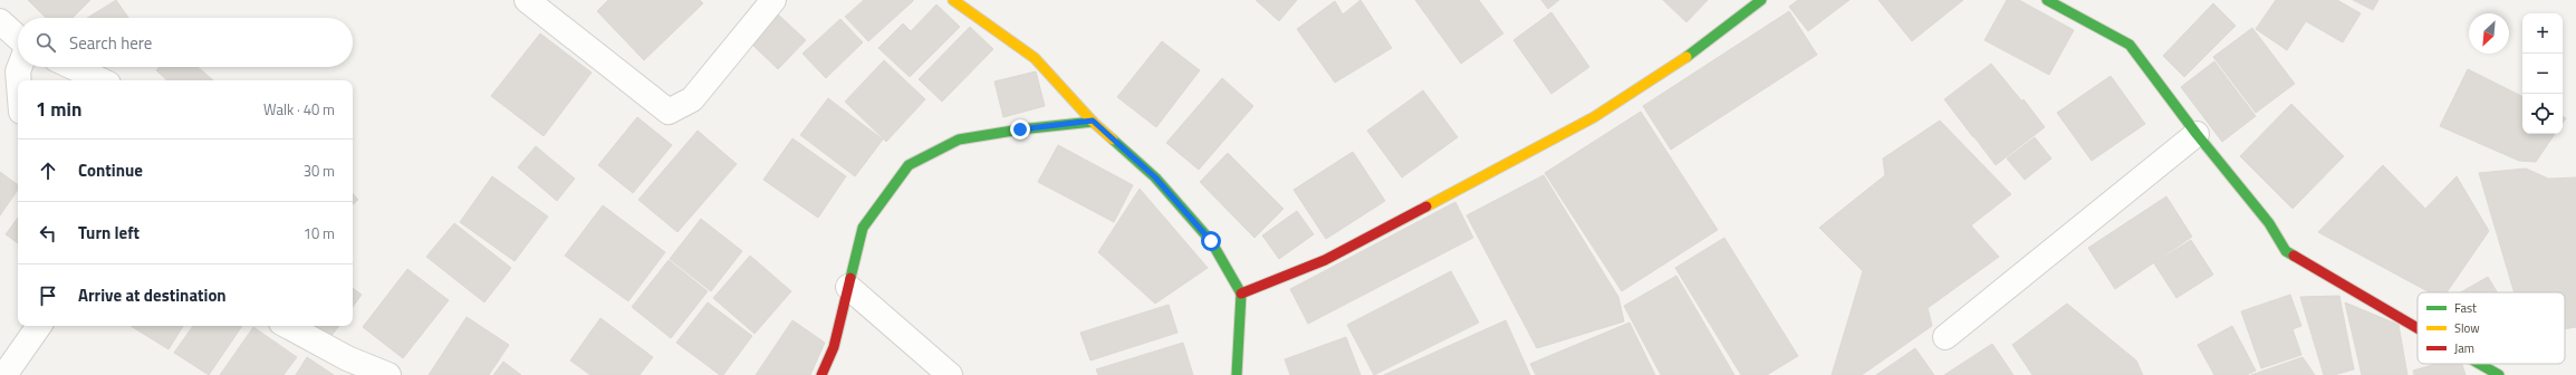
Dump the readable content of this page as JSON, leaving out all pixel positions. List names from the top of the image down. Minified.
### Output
{"legend":["Fast","Slow","Jam"],"north":"bottom left","page":{"map_buttons":["+","−"],"search":"Search here","heading":["1 min","Walk · 40 m"],"list":[["Continue","30 m"],["Turn left","10 m"],"Arrive at destination"]}}
